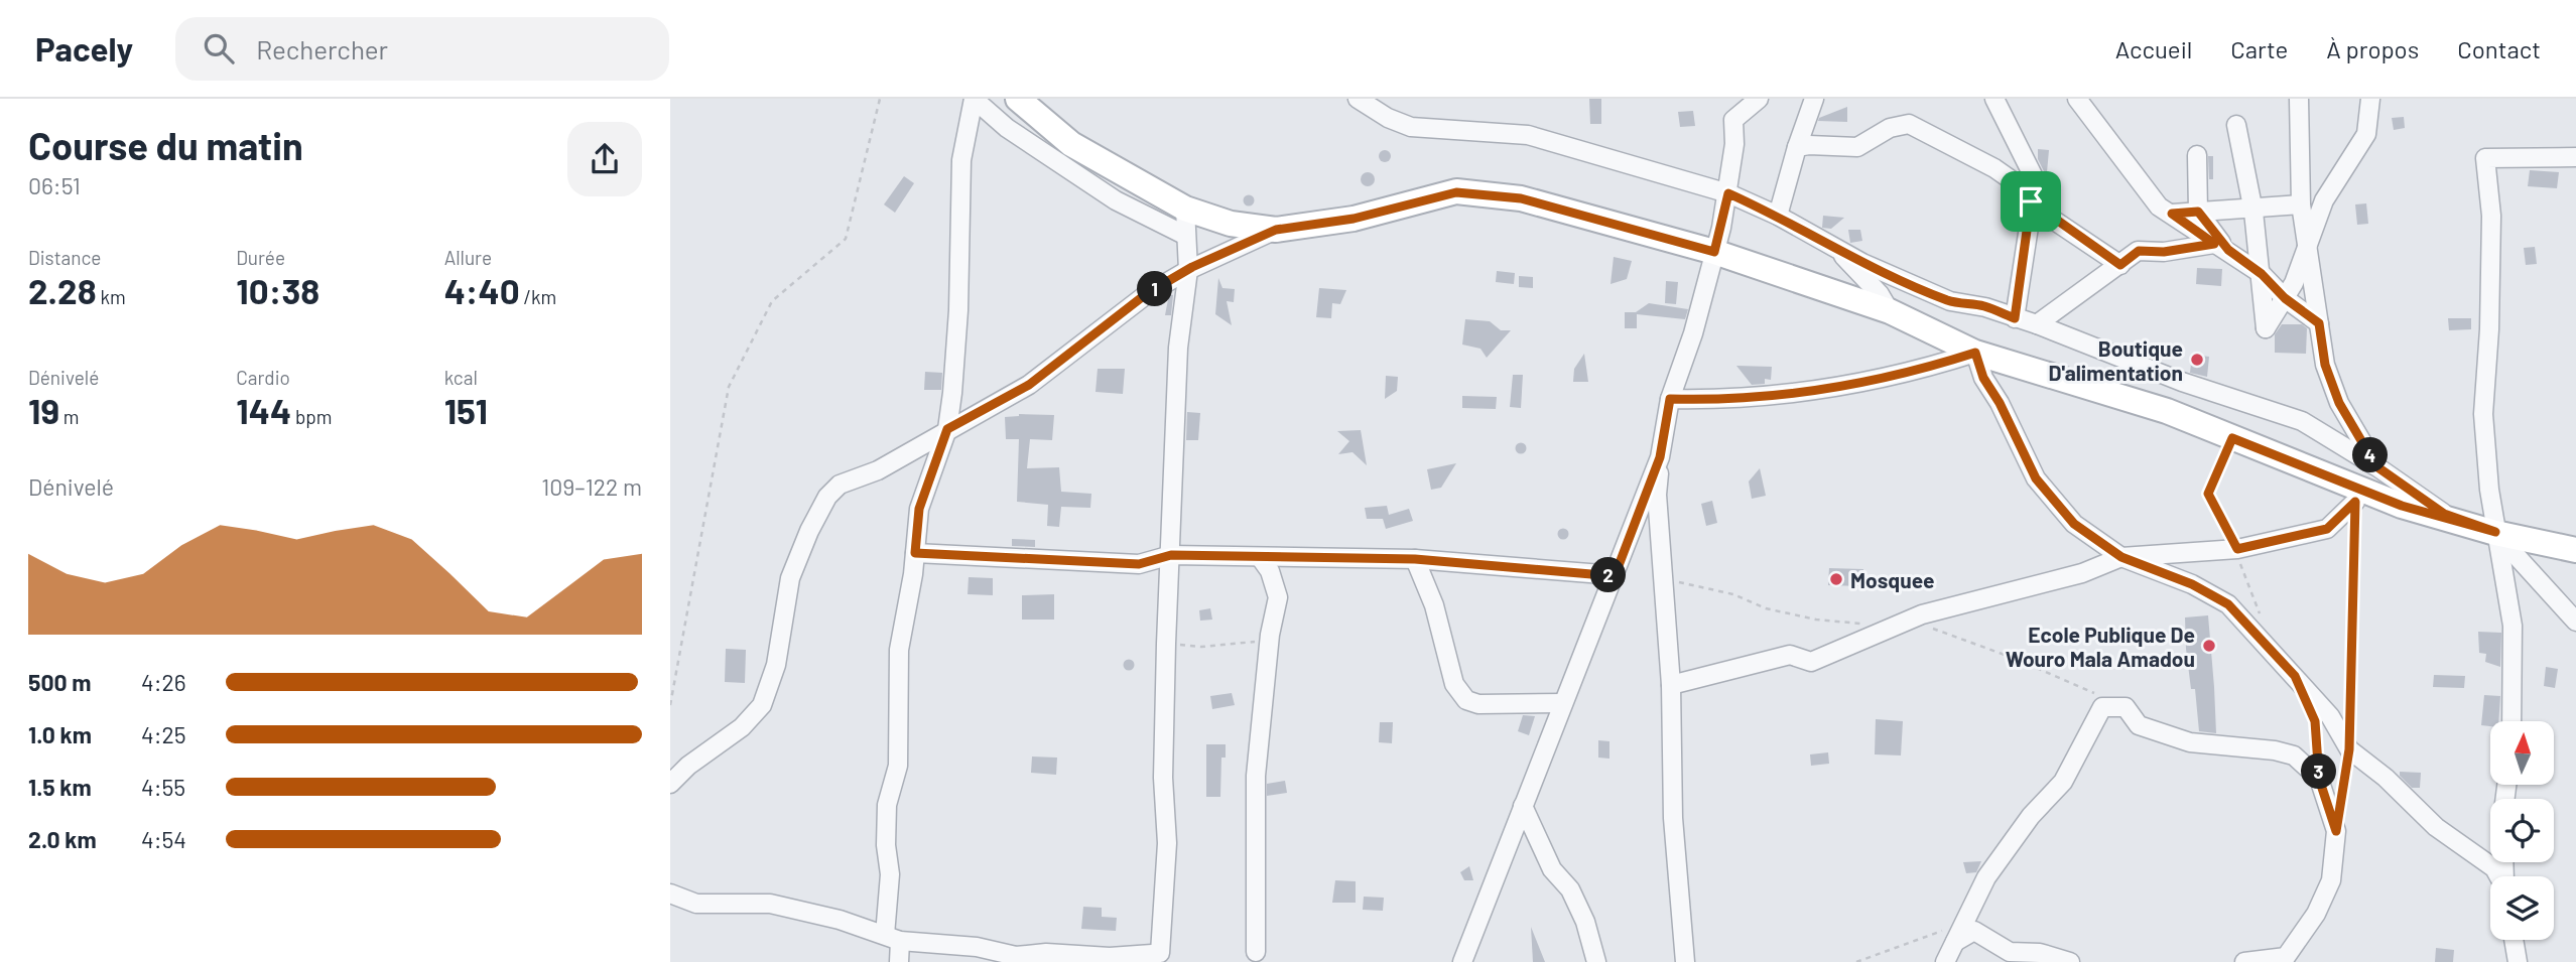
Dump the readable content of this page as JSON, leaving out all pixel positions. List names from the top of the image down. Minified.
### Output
{"places":["Boutique D'alimentation","Mosquee","Ecole Publique De Wouro Mala Amadou"],"north":"top","page":{"header":"Pacely","search":"Rechercher","nav":["Accueil","Carte","À propos","Contact"],"heading":["Course du matin","06:51"],"stats":[["Distance","2.28 km"],["Durée","10:38"],["Allure","4:40 /km"],["Dénivelé","19 m"],["Cardio","144 bpm"],["kcal","151"]],"pins":["1","4","2","3"],"chart":["Dénivelé","109–122 m"],"list":[{"name":"500 m","note":"4:26"},{"name":"1.0 km","note":"4:25"},{"name":"1.5 km","note":"4:55"},{"name":"2.0 km","note":"4:54"}]}}
